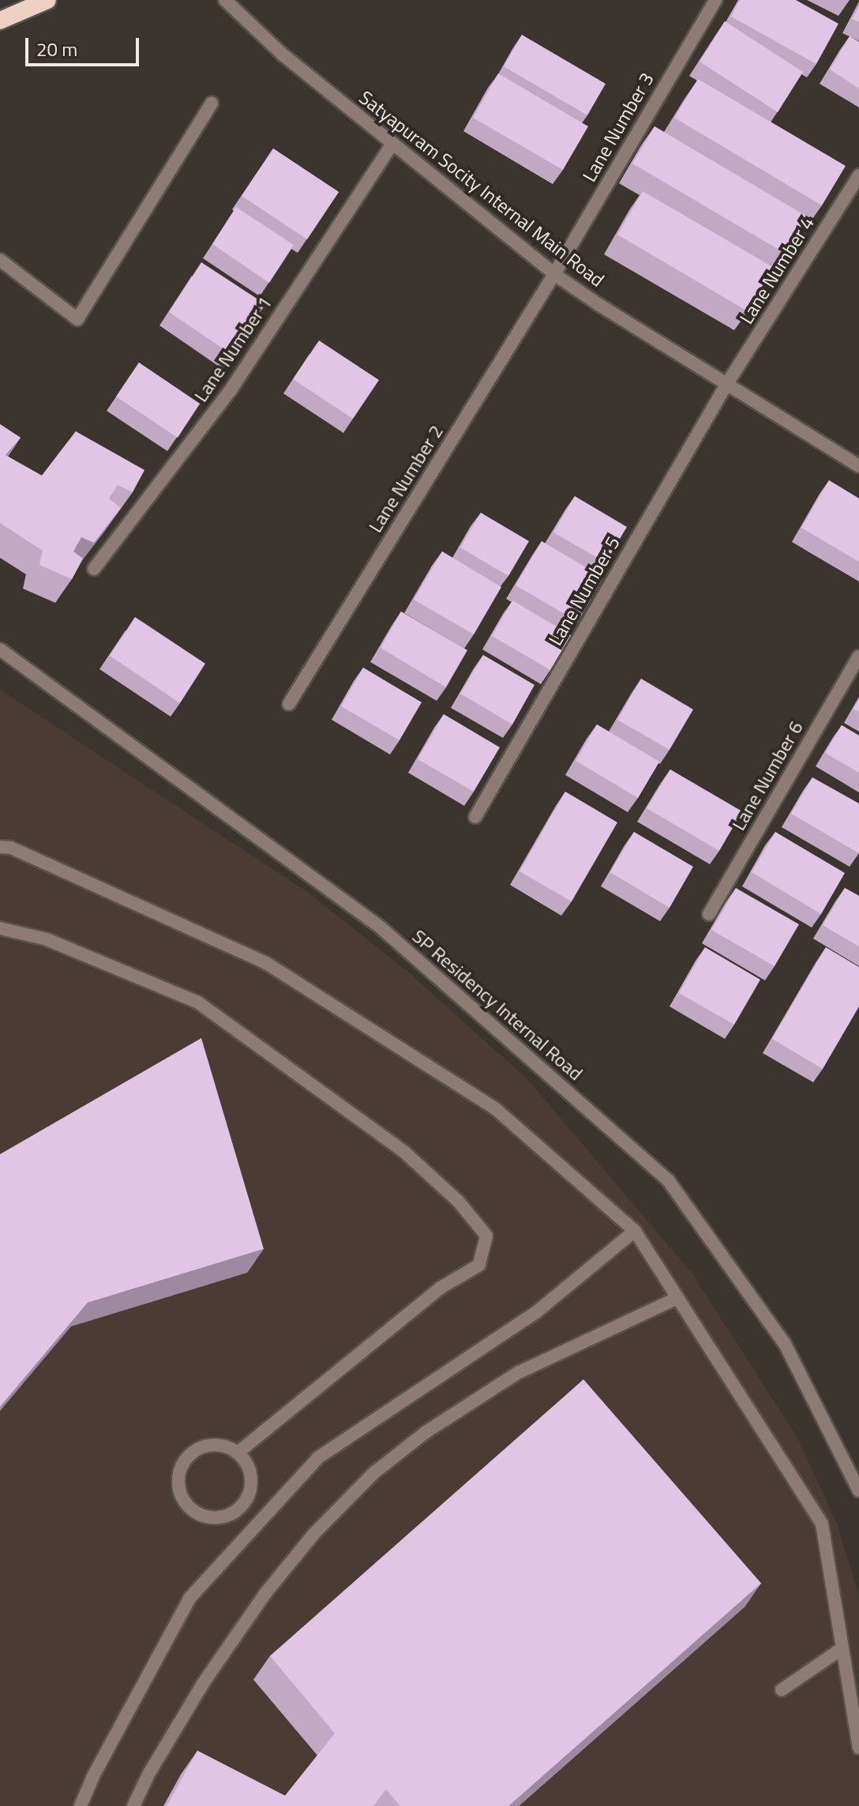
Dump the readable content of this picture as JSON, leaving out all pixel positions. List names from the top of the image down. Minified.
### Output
{"streets":{"street":["Lane Number 3","Satyapuram Socity Internal Main Road","Lane Number 4","Lane Number 1","Lane Number 2","Lane Number 5","Lane Number 6","SP Residency Internal Road"]},"crossings":[["Lane Number 3","Satyapuram Socity Internal Main Road"],["Lane Number 3","Lane Number 2"],["Satyapuram Socity Internal Main Road","Lane Number 4"],["Satyapuram Socity Internal Main Road","Lane Number 1"],["Satyapuram Socity Internal Main Road","Lane Number 2"],["Satyapuram Socity Internal Main Road","Lane Number 5"],["Lane Number 4","Lane Number 5"]],"scale_bar":"20 m"}
